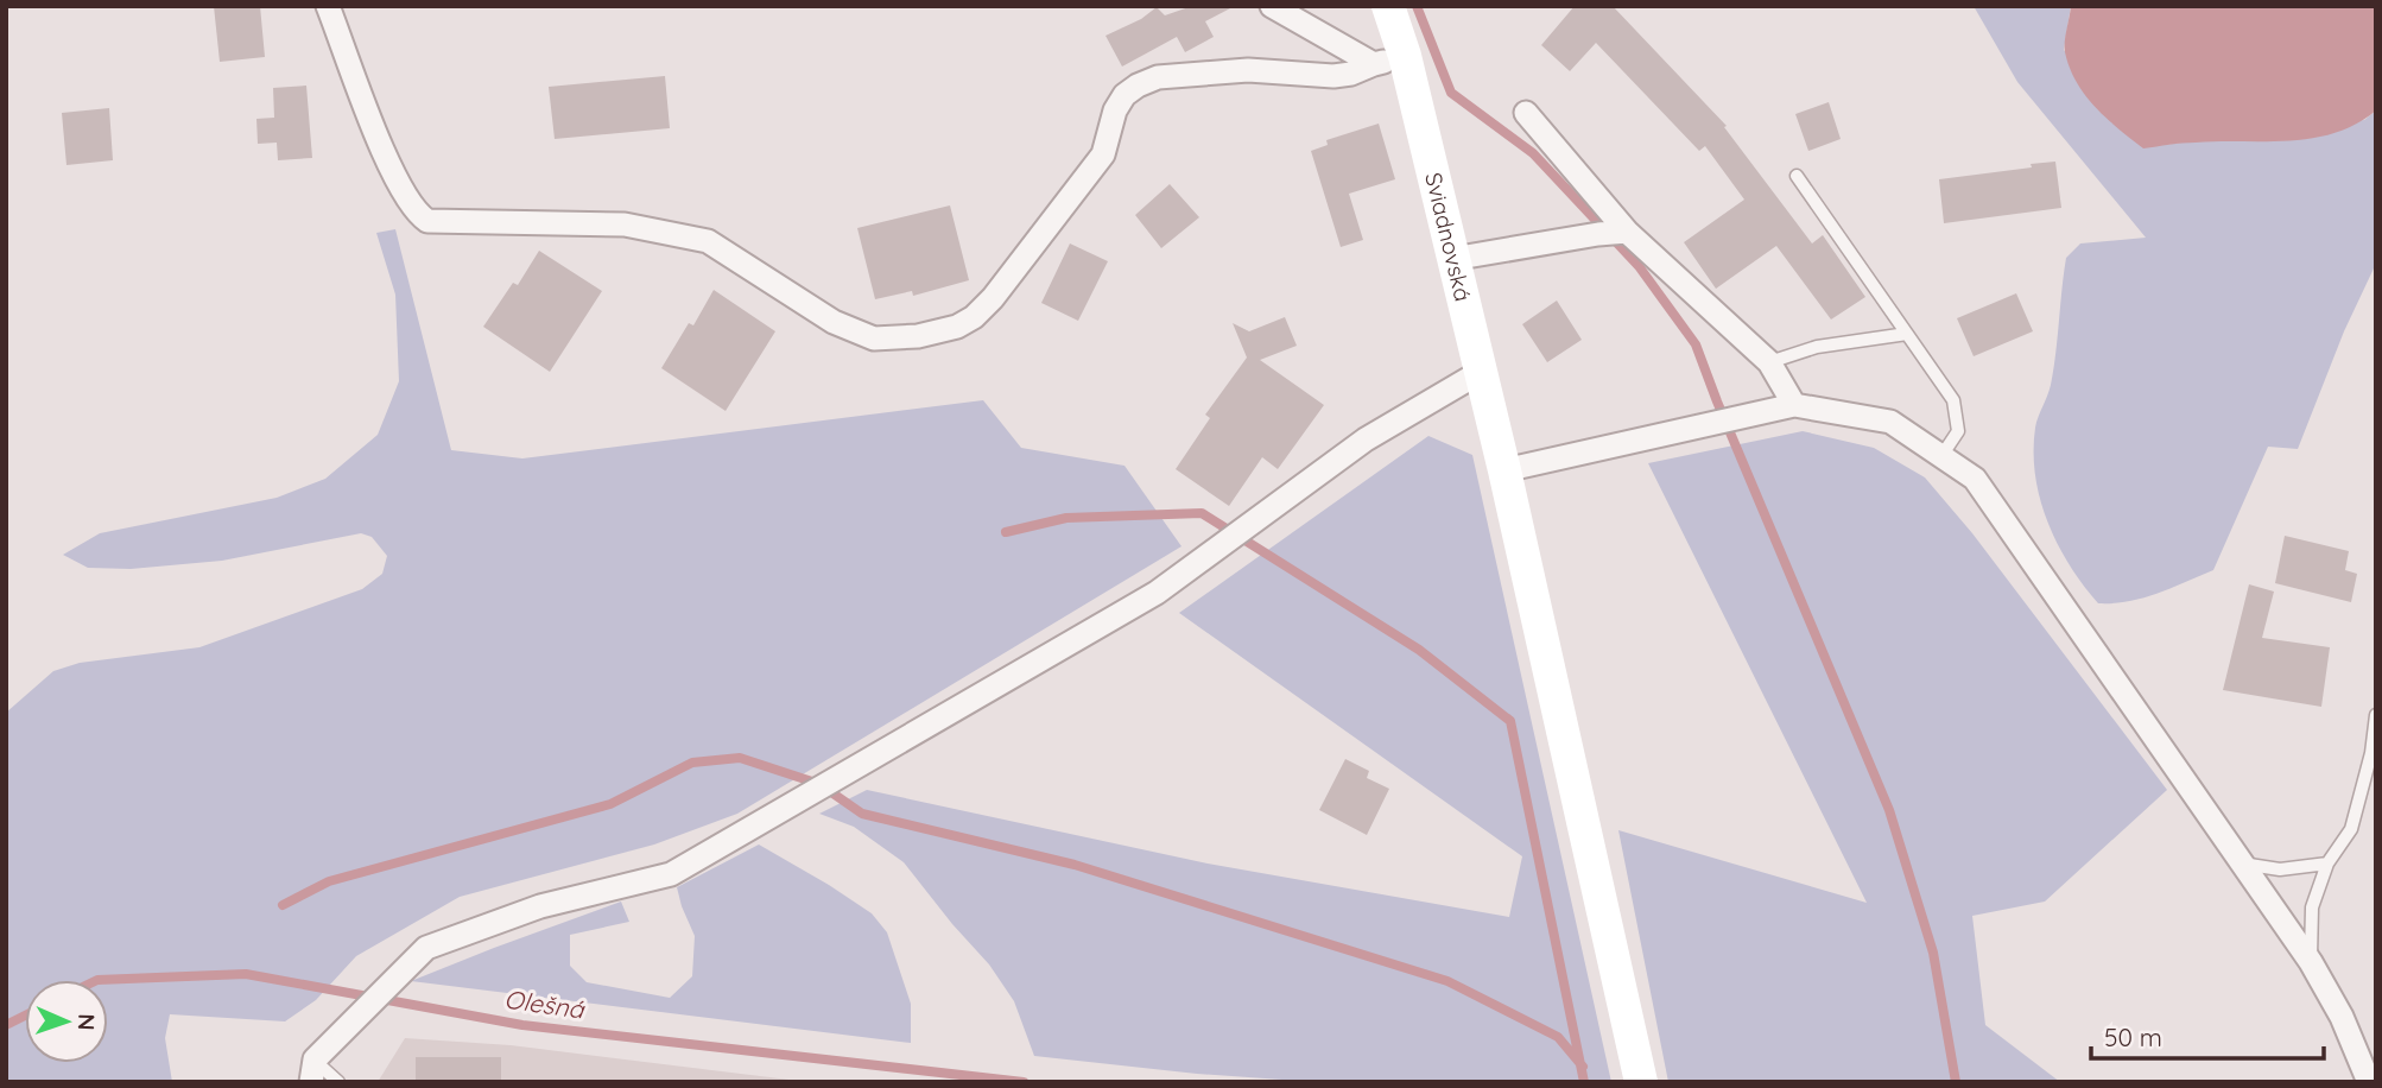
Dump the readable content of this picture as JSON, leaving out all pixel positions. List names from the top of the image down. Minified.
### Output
{"streets":{"street":["Sviadnovská"]},"water":["Olešná"],"scale_bar":"50 m","north":"right"}
